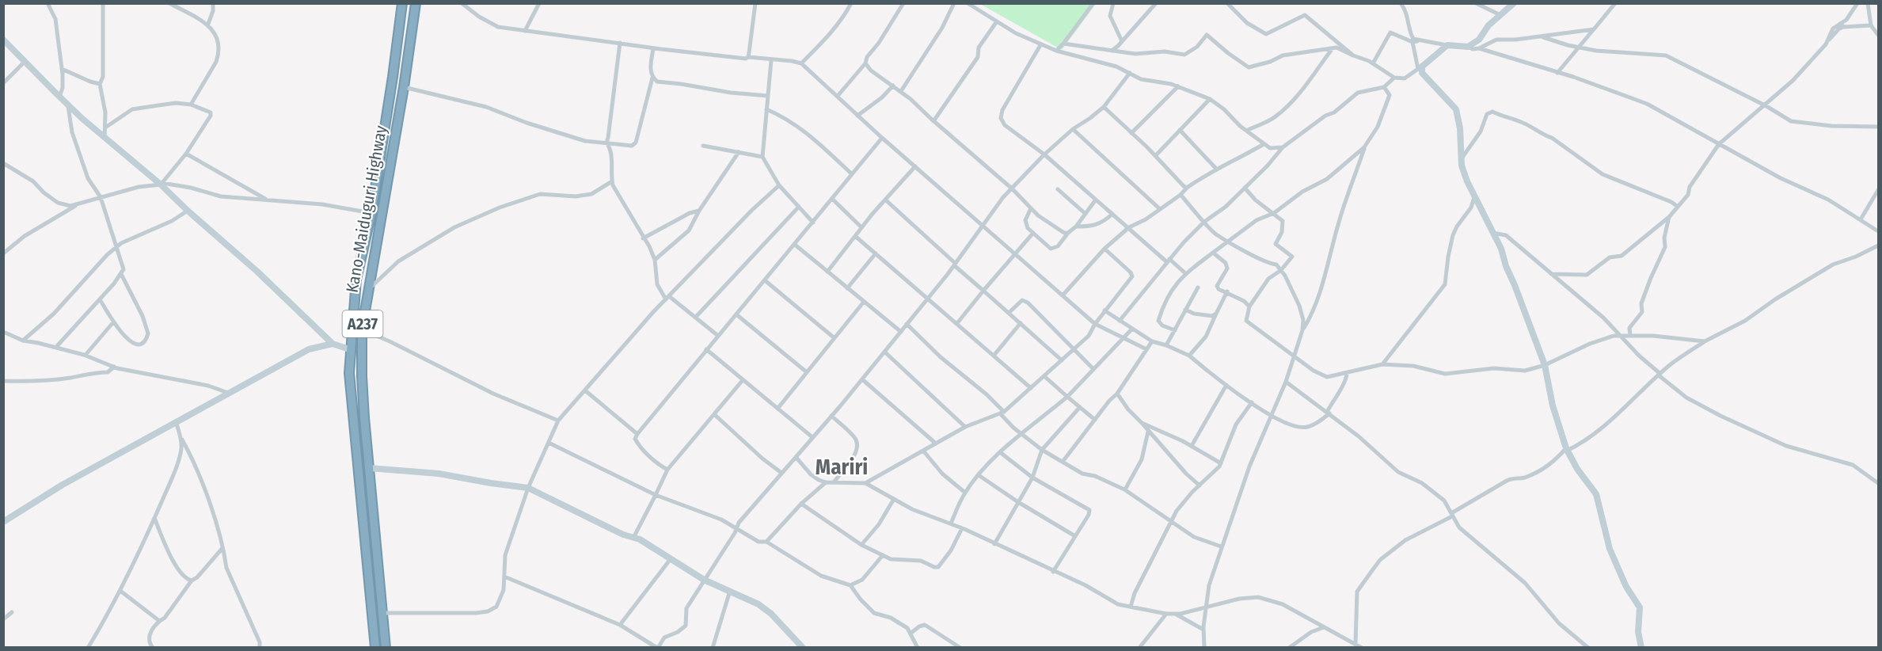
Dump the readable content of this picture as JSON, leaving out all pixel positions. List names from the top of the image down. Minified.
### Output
{"streets":{"highway":["Kano-Maiduguri Highway","A237"]},"districts":["Mariri"]}
